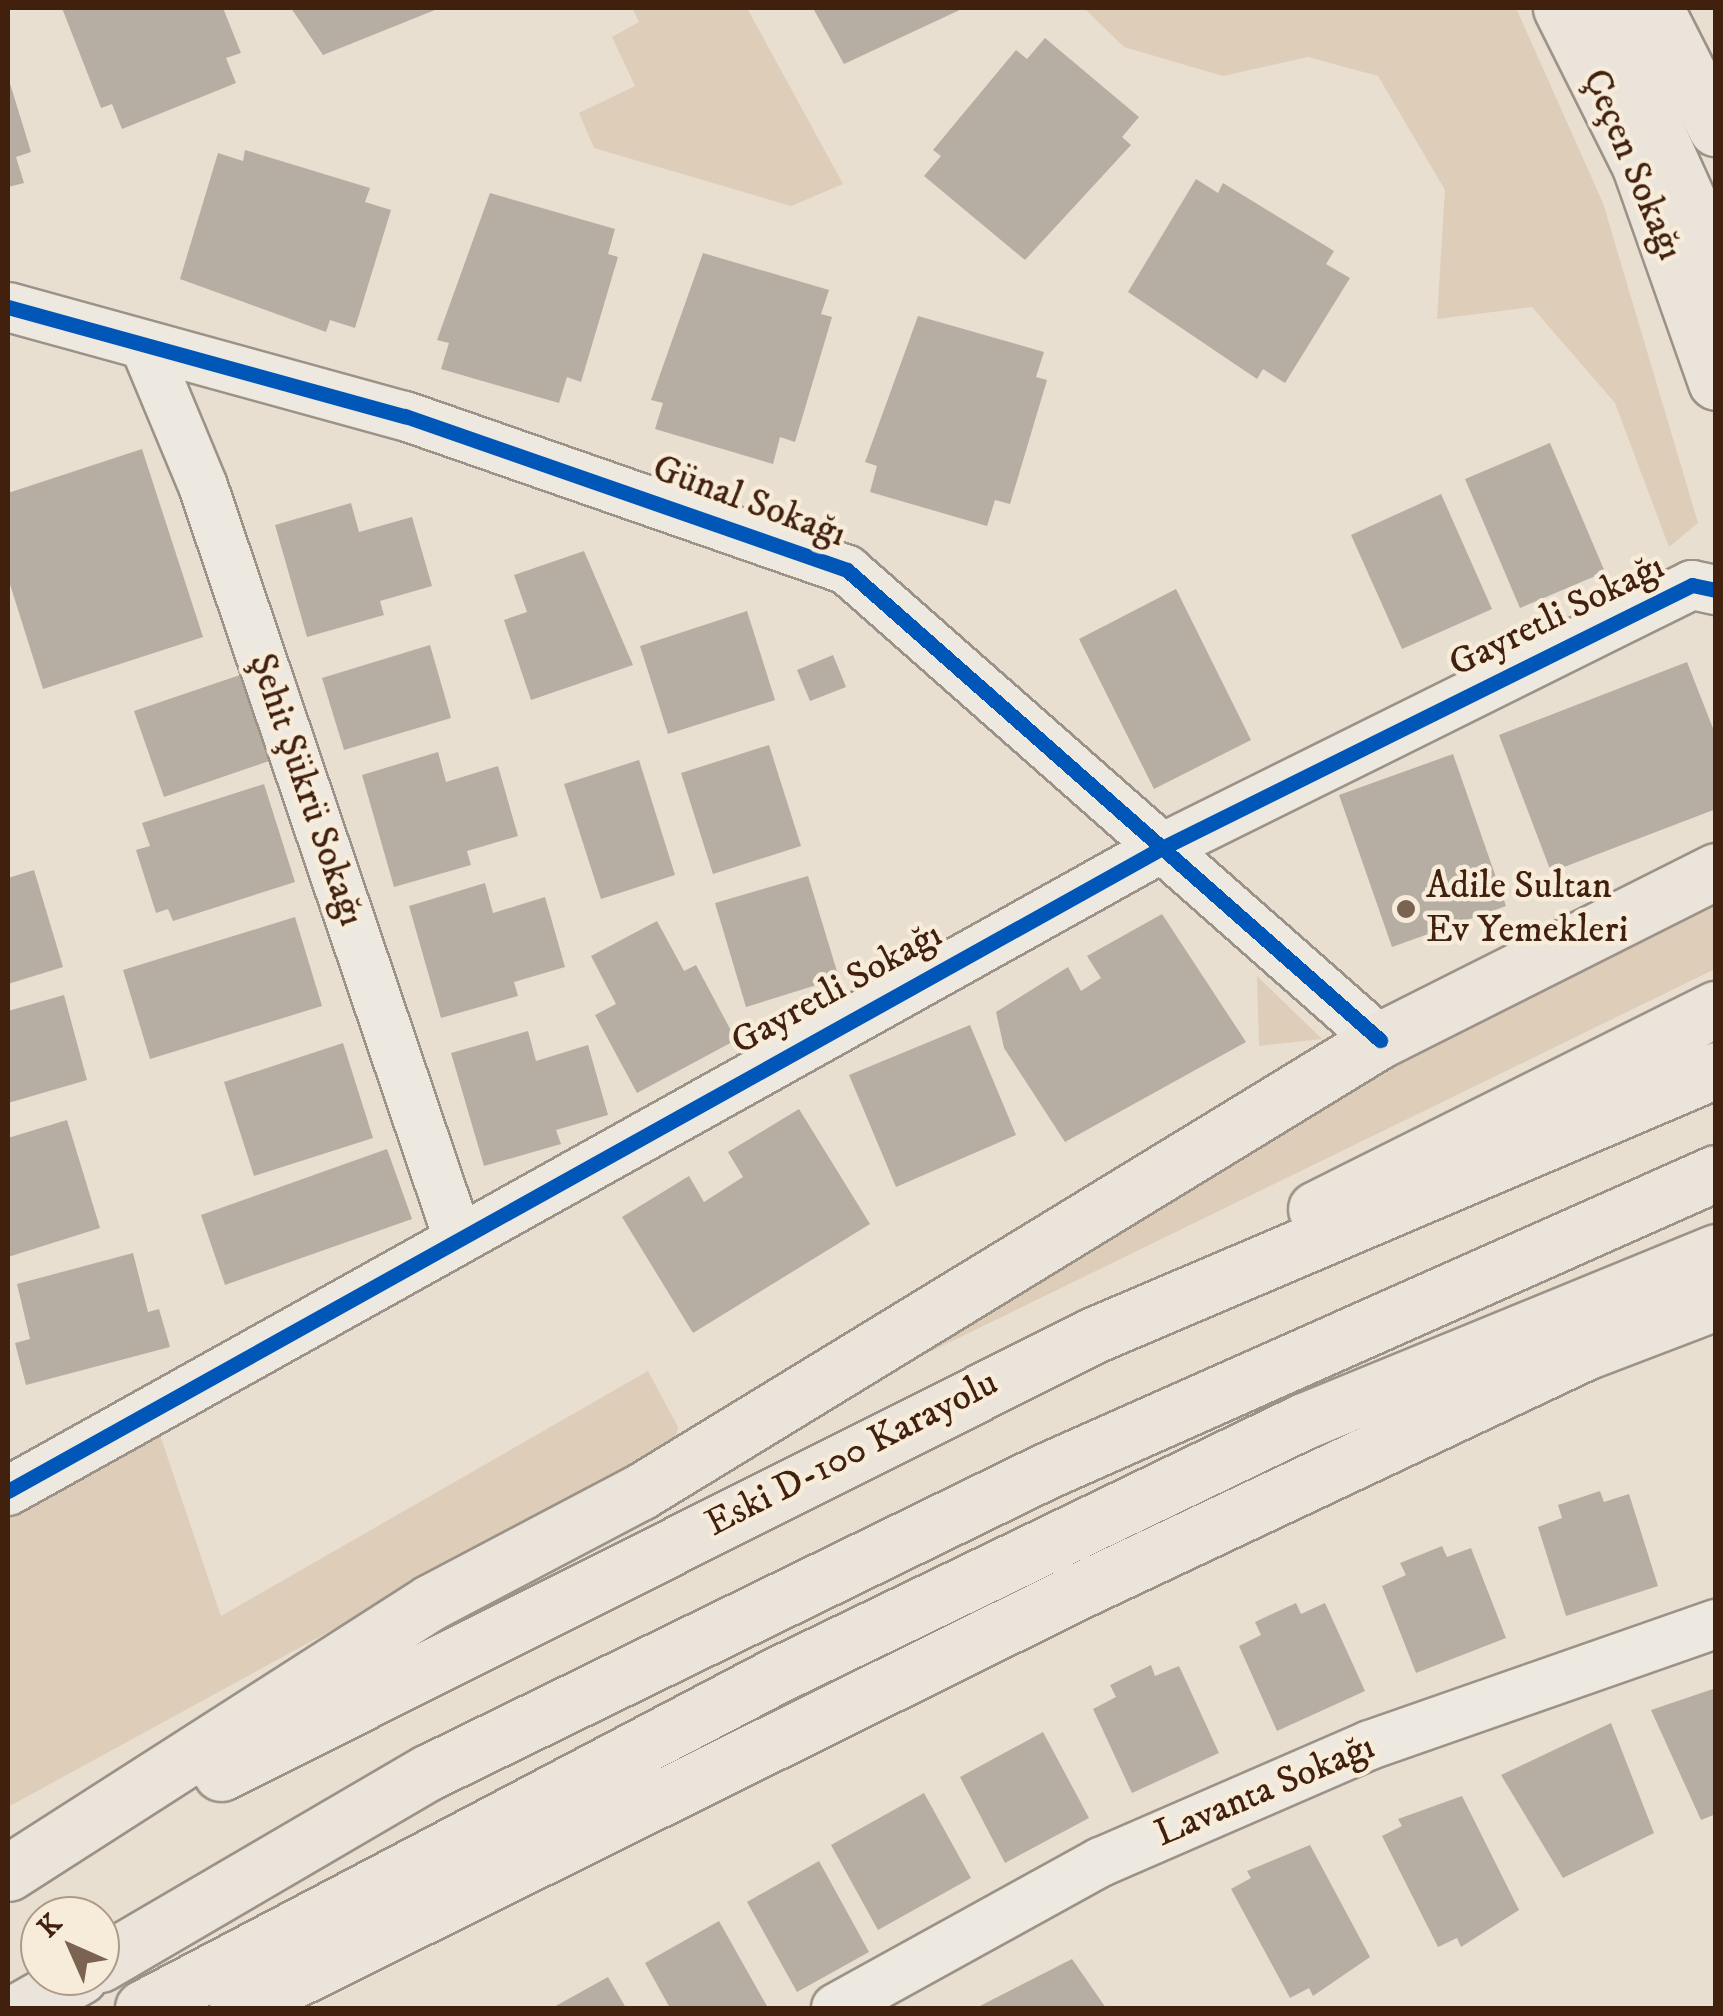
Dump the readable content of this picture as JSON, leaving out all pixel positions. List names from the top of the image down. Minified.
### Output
{"streets":{"main road":["Çeçen Sokağı","Eski D-100 Karayolu"],"street":["Günal Sokağı","Gayretli Sokağı","Şehit Şükrü Sokağı","Lavanta Sokağı"]},"crossings":[["Günal Sokağı","Gayretli Sokağı"],["Günal Sokağı","Şehit Şükrü Sokağı"],["Gayretli Sokağı","Şehit Şükrü Sokağı"]],"places":["Adile Sultan Ev Yemekleri"],"north":"top left"}
